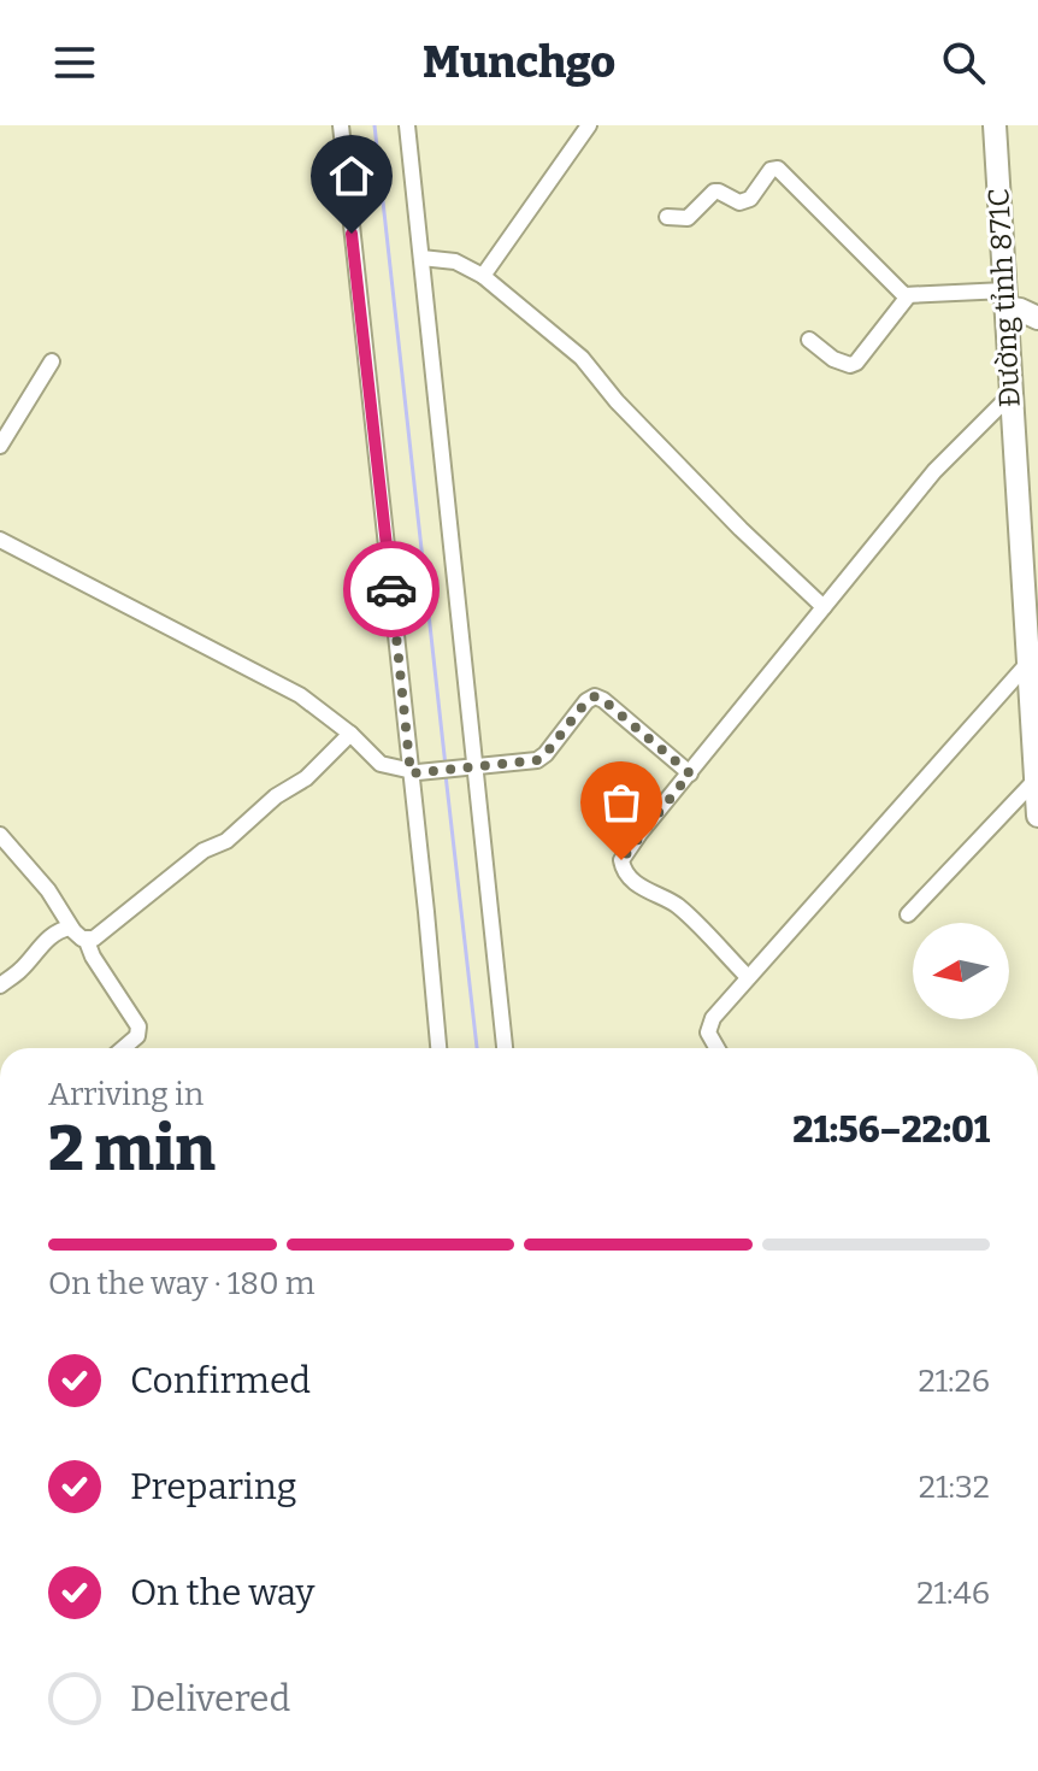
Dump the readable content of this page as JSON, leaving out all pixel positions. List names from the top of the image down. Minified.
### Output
{"streets":{"main road":["Đường tỉnh 871C"]},"north":"left","page":{"header":"Munchgo","heading":["2 min","Arriving in","21:56–22:01"],"bar":"On the way · 180 m","list":[["Confirmed","21:26"],["Preparing","21:32"],["On the way","21:46"],"Delivered"]}}
